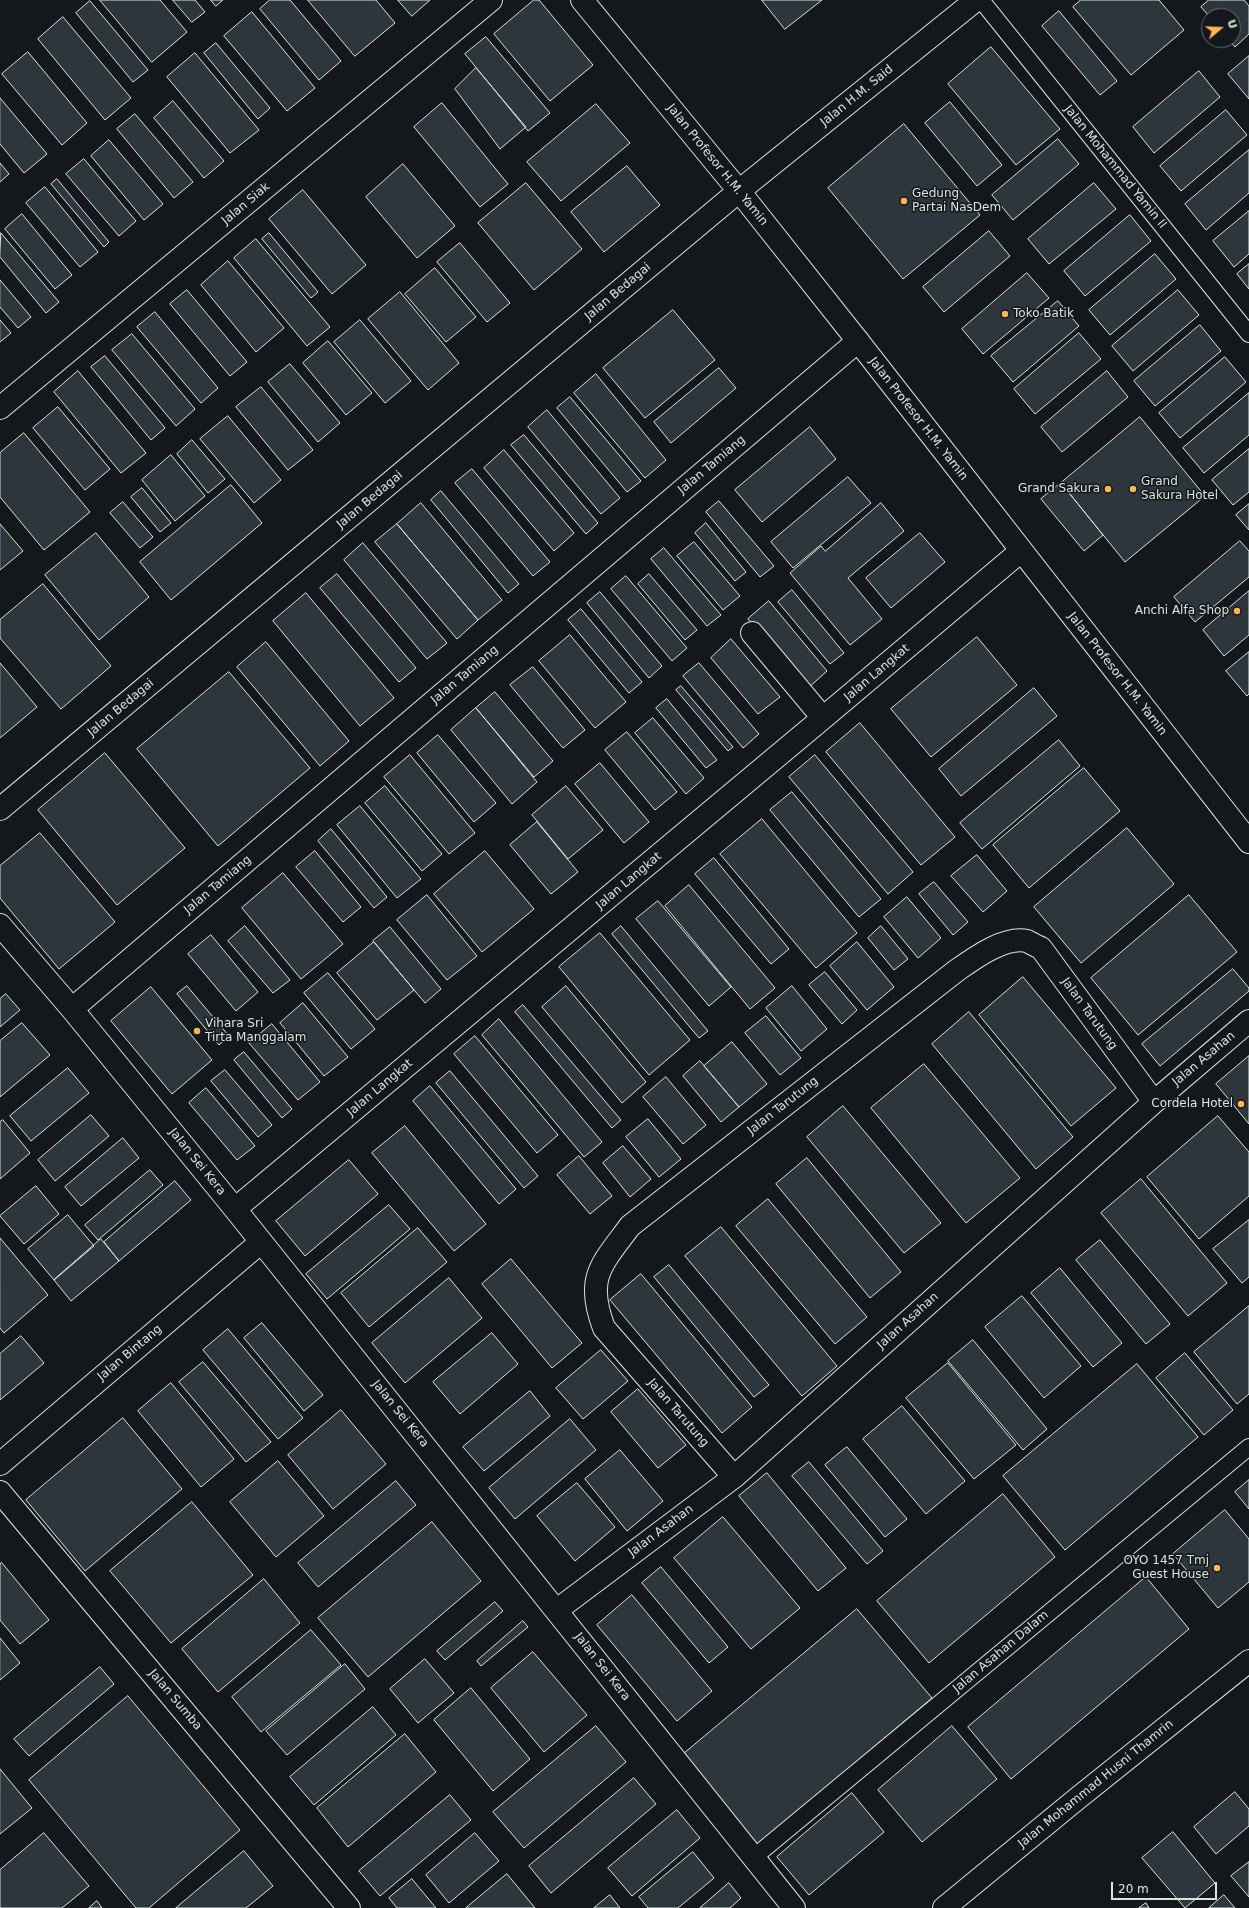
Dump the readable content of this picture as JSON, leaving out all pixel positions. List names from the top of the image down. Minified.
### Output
{"streets":{"street":["Jalan H.M. Said","Jalan Profesor H.M. Yamin","Jalan Siak","Jalan Bedagai","Jalan Tamiang","Jalan Langkat","Jalan Tarutung","Jalan Asahan","Jalan Sei Kera","Jalan Bintang","Jalan Sumba","Jalan Mohammad Husni Thamrin"],"lane":["Jalan Mohammad Yamin II","Jalan Asahan Dalam"]},"crossings":[["Jalan H.M. Said","Jalan Profesor H.M. Yamin"],["Jalan H.M. Said","Jalan Bedagai"],["Jalan Profesor H.M. Yamin","Jalan Bedagai"],["Jalan Profesor H.M. Yamin","Jalan Tamiang"],["Jalan Profesor H.M. Yamin","Jalan Langkat"],["Jalan Tamiang","Jalan Sei Kera"],["Jalan Langkat","Jalan Sei Kera"],["Jalan Tarutung","Jalan Asahan"],["Jalan Asahan","Jalan Sei Kera"],["Jalan Sei Kera","Jalan Bintang"],["Jalan Sei Kera","Jalan Asahan Dalam"]],"places":["Gedung Partai NasDem","Toko Batik","Grand Sakura","Grand Sakura Hotel","Anchi Alfa Shop","Vihara Sri Tirta Manggalam","Cordela Hotel","OYO 1457 Tmj Guest House"],"scale_bar":"20 m","north":"right"}
